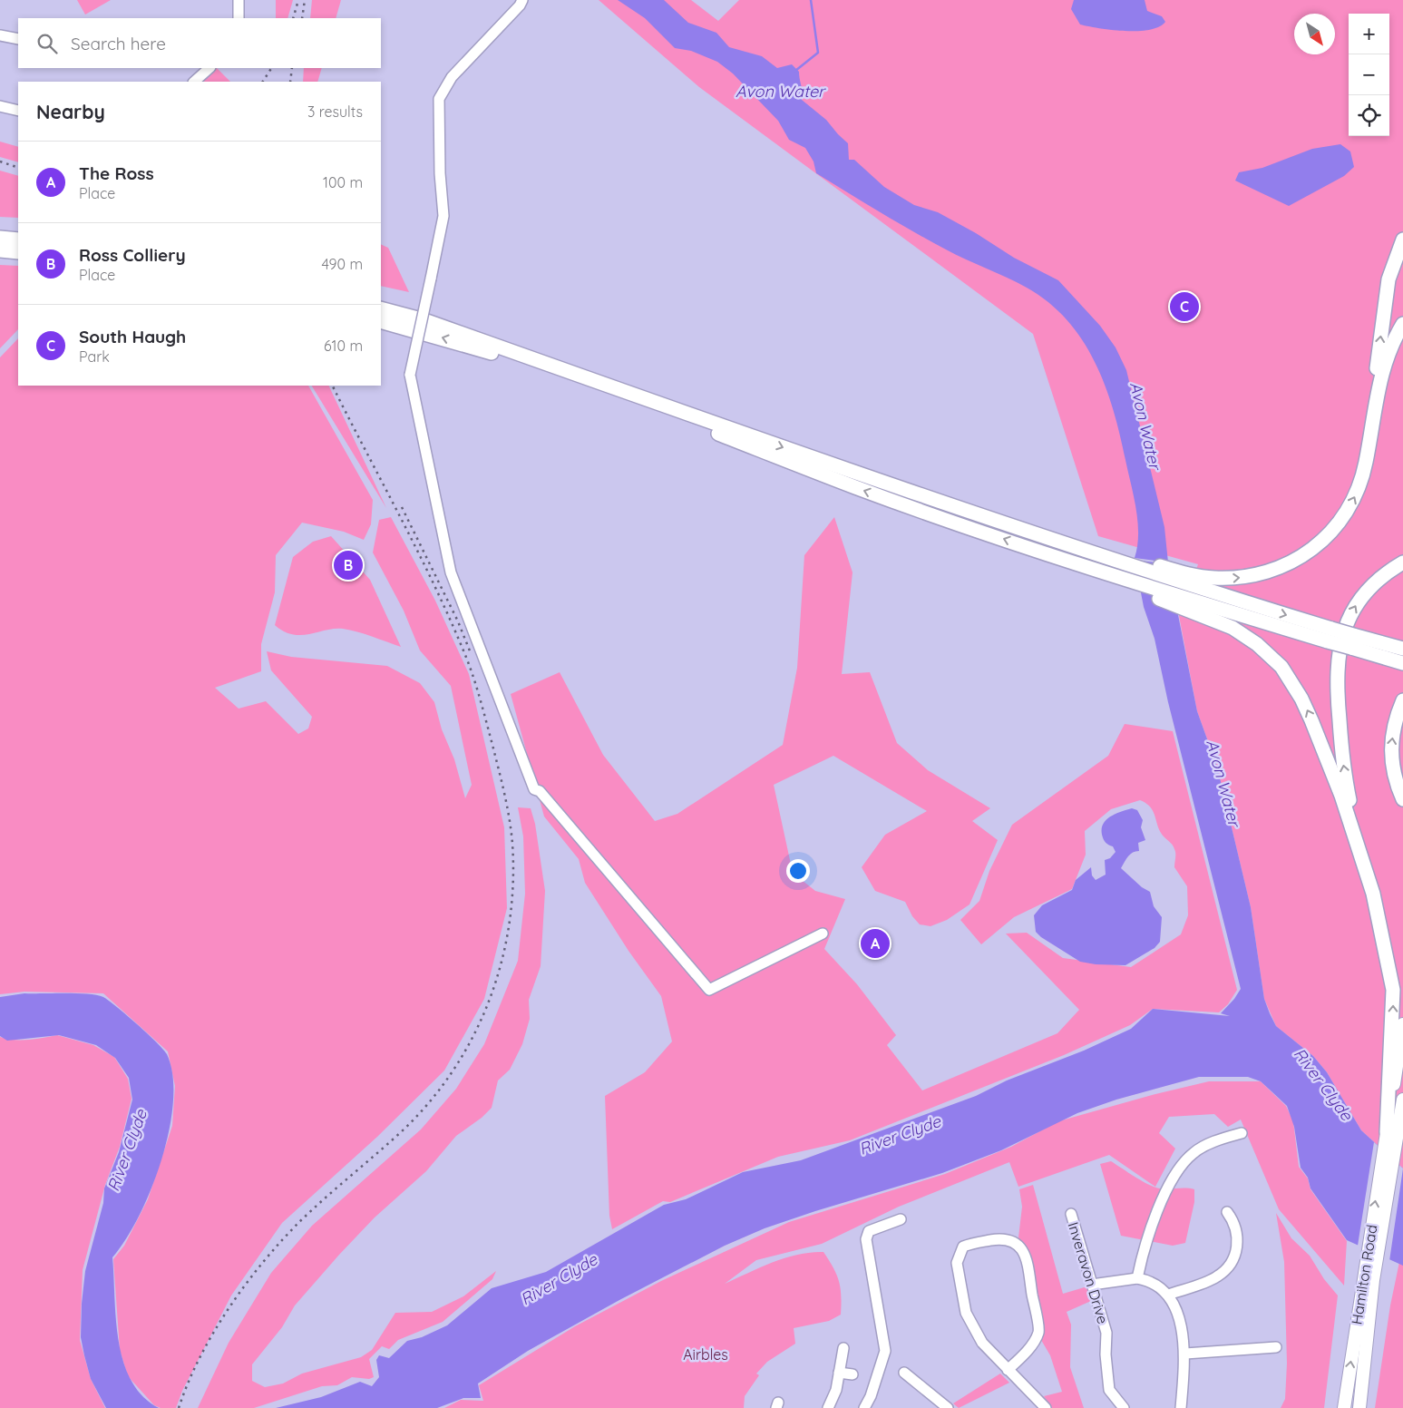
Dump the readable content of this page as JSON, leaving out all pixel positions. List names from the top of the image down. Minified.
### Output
{"streets":{"main road":["Hamilton Road"],"street":["Inveravon Drive"]},"water":["Avon Water","River Clyde"],"parks":["Airbles"],"north":"bottom right","page":{"map_buttons":["+","−"],"search":"Search here","heading":["Nearby","3 results"],"list":[{"mark":"A","name":"The Ross","note":"Place","value":"100 m"},{"mark":"B","name":"Ross Colliery","note":"Place","value":"490 m"},{"mark":"C","name":"South Haugh","note":"Park","value":"610 m"}],"pins":["C","B","A"]}}
